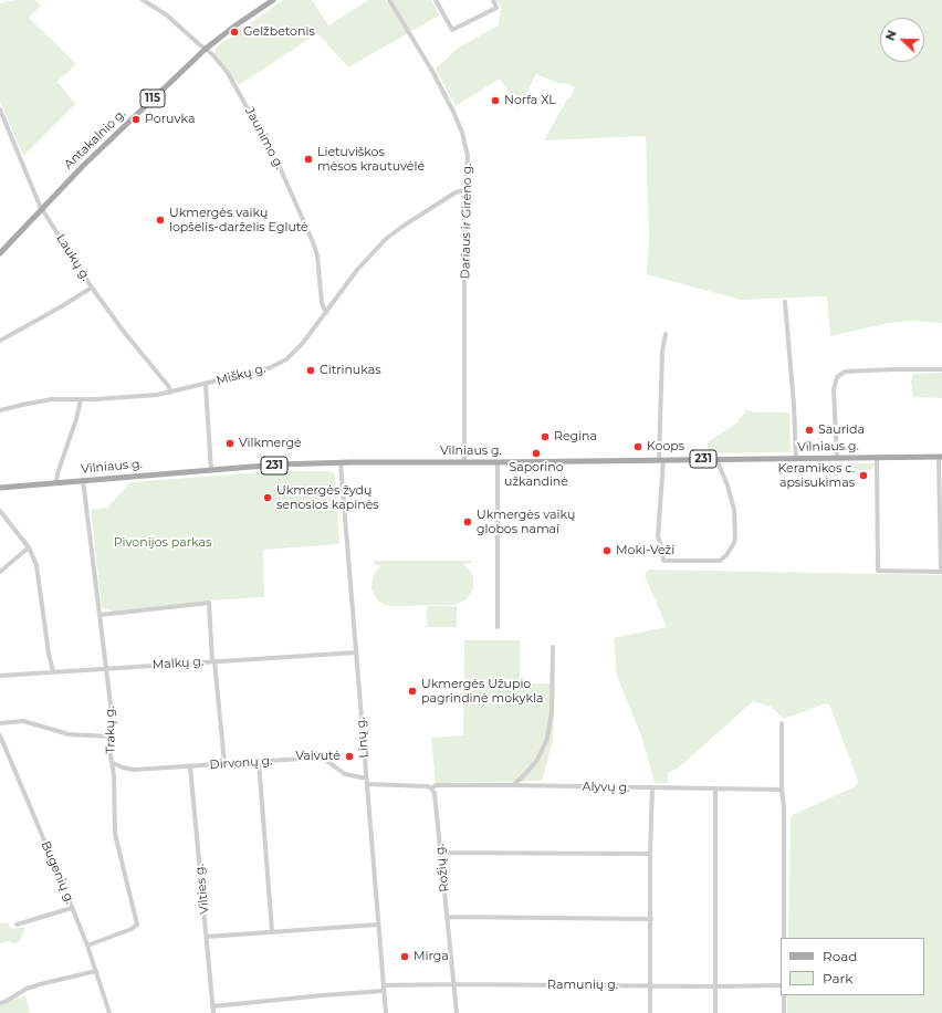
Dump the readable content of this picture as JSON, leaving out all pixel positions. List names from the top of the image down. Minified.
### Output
{"streets":{"main road":["115","Antakalnio g.","Vilniaus g.","231"],"street":["Jaunimo g.","Dariaus ir Girėno g.","Laukų g.","Miškų g.","Malkų g.","Trakų g.","Linų g.","Dirvonų g.","Alyvų g.","Rožių g.","Bugenių g.","Vilties g.","Ramunių g."]},"crossings":[["Jaunimo g.","Antakalnio g."],["Jaunimo g.","Miškų g."],["Antakalnio g.","Laukų g."],["Dariaus ir Girėno g.","Miškų g."],["Dariaus ir Girėno g.","Vilniaus g."],["Laukų g.","Miškų g."],["Vilniaus g.","Trakų g."],["Vilniaus g.","Linų g."],["Malkų g.","Trakų g."],["Malkų g.","Linų g."],["Trakų g.","Dirvonų g."],["Trakų g.","Bugenių g."],["Linų g.","Dirvonų g."],["Linų g.","Ramunių g."],["Dirvonų g.","Vilties g."],["Alyvų g.","Rožių g."],["Rožių g.","Ramunių g."]],"parks":["Pivonijos parkas"],"places":["Gelžbetonis","Norfa XL","Poruvka","Lietuviškos mėsos krautuvėlė","Ukmergės vaikų lopšelis-darželis Eglutė","Citrinukas","Saurida","Regina","Vilkmergė","Koops","Saporino užkandinė","Keramikos c. apsisukimas","Ukmergės žydų senosios kapinės","Ukmergės vaikų globos namai","Moki-Veži","Ukmergės Užupio pagrindinė mokykla","Vaivutė","Mirga"],"legend":["Road","Park"],"north":"left"}
